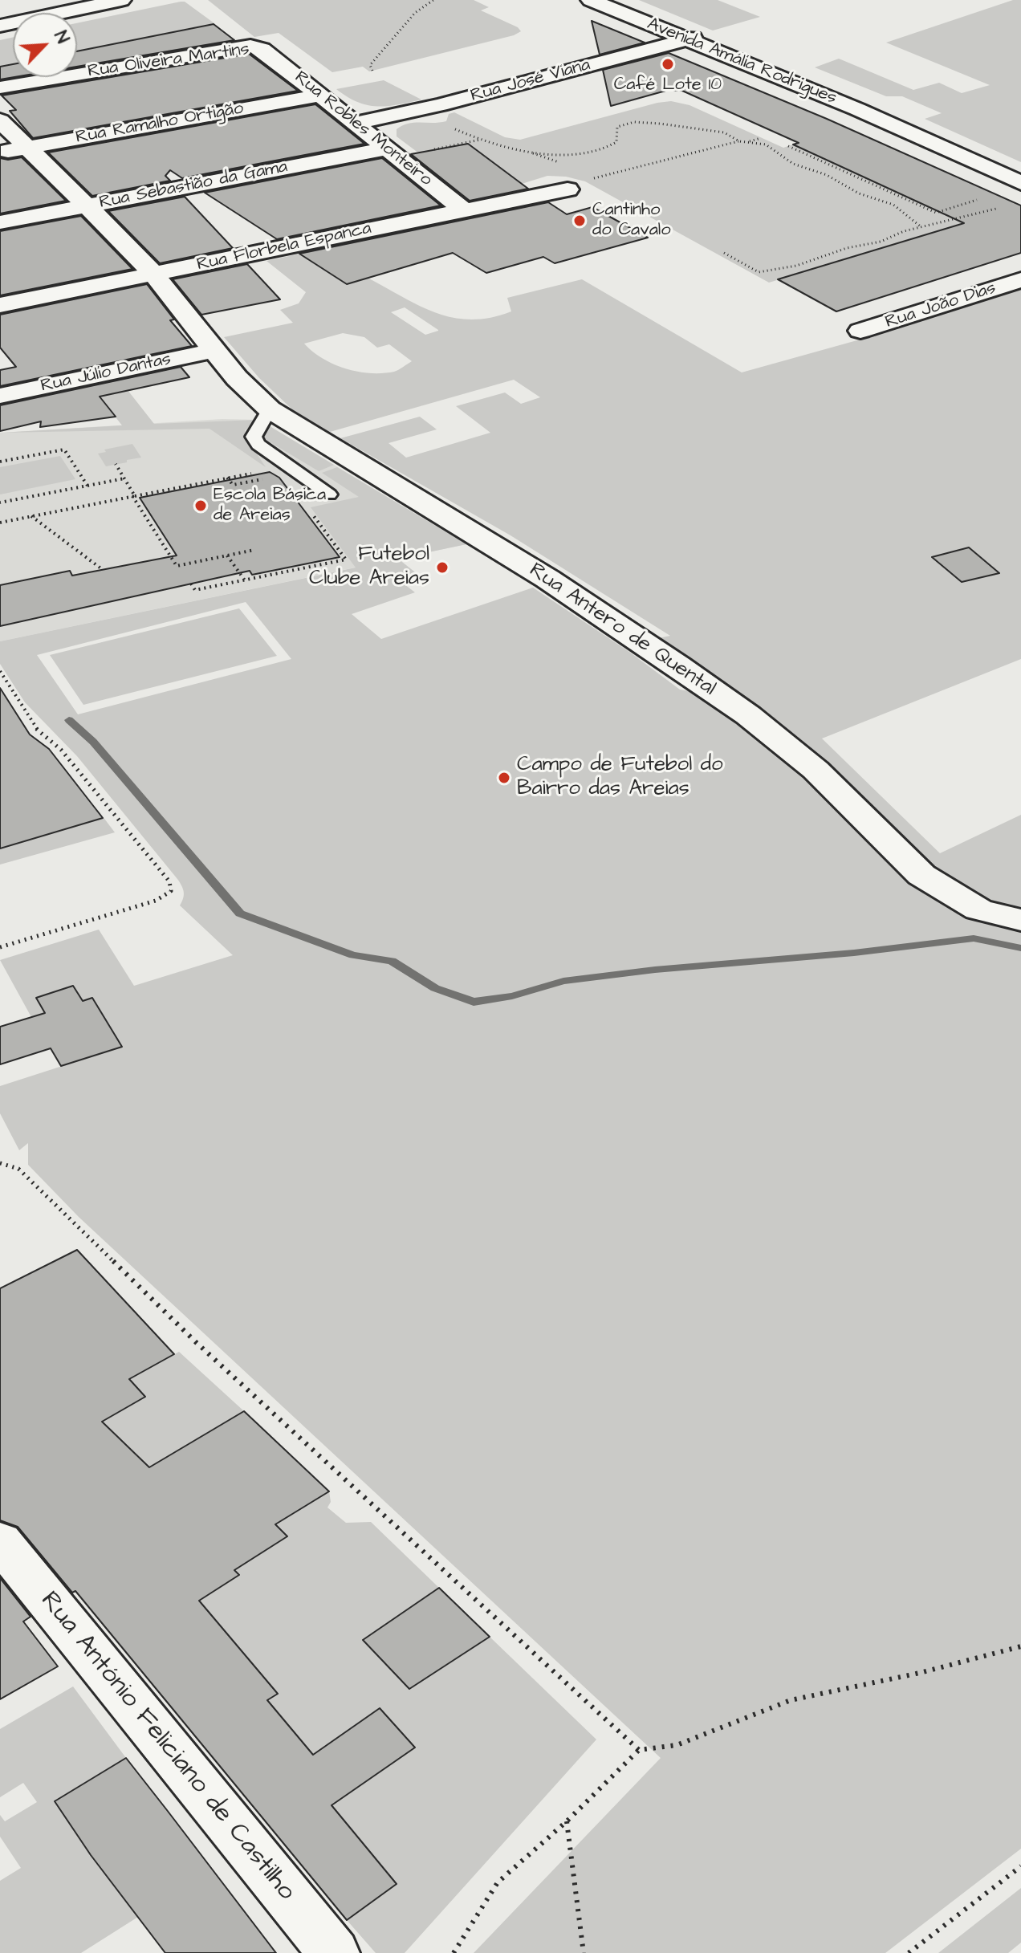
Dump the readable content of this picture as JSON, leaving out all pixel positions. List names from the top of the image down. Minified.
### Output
{"streets":{"street":["Rua Oliveira Martins","Avenida Amália Rodrigues","Rua José Viana","Rua Ramalho Ortigão","Rua Robles Monteiro","Rua Sebastião da Gama","Rua Florbela Espanca","Rua João Dias","Rua Júlio Dantas","Rua Antero de Quental","Rua António Feliciano de Castilho"]},"crossings":[["Rua Oliveira Martins","Rua Robles Monteiro"],["Avenida Amália Rodrigues","Rua José Viana"],["Rua José Viana","Rua Robles Monteiro"],["Rua Ramalho Ortigão","Rua Robles Monteiro"],["Rua Ramalho Ortigão","Rua Antero de Quental"],["Rua Robles Monteiro","Rua Sebastião da Gama"],["Rua Robles Monteiro","Rua Florbela Espanca"],["Rua Sebastião da Gama","Rua Antero de Quental"],["Rua Florbela Espanca","Rua Antero de Quental"],["Rua Júlio Dantas","Rua Antero de Quental"]],"places":["Café Lote 10","Cantinho do Cavalo","Escola Básica de Areias","Futebol Clube Areias","Campo de Futebol do Bairro das Areias"],"north":"top right"}
